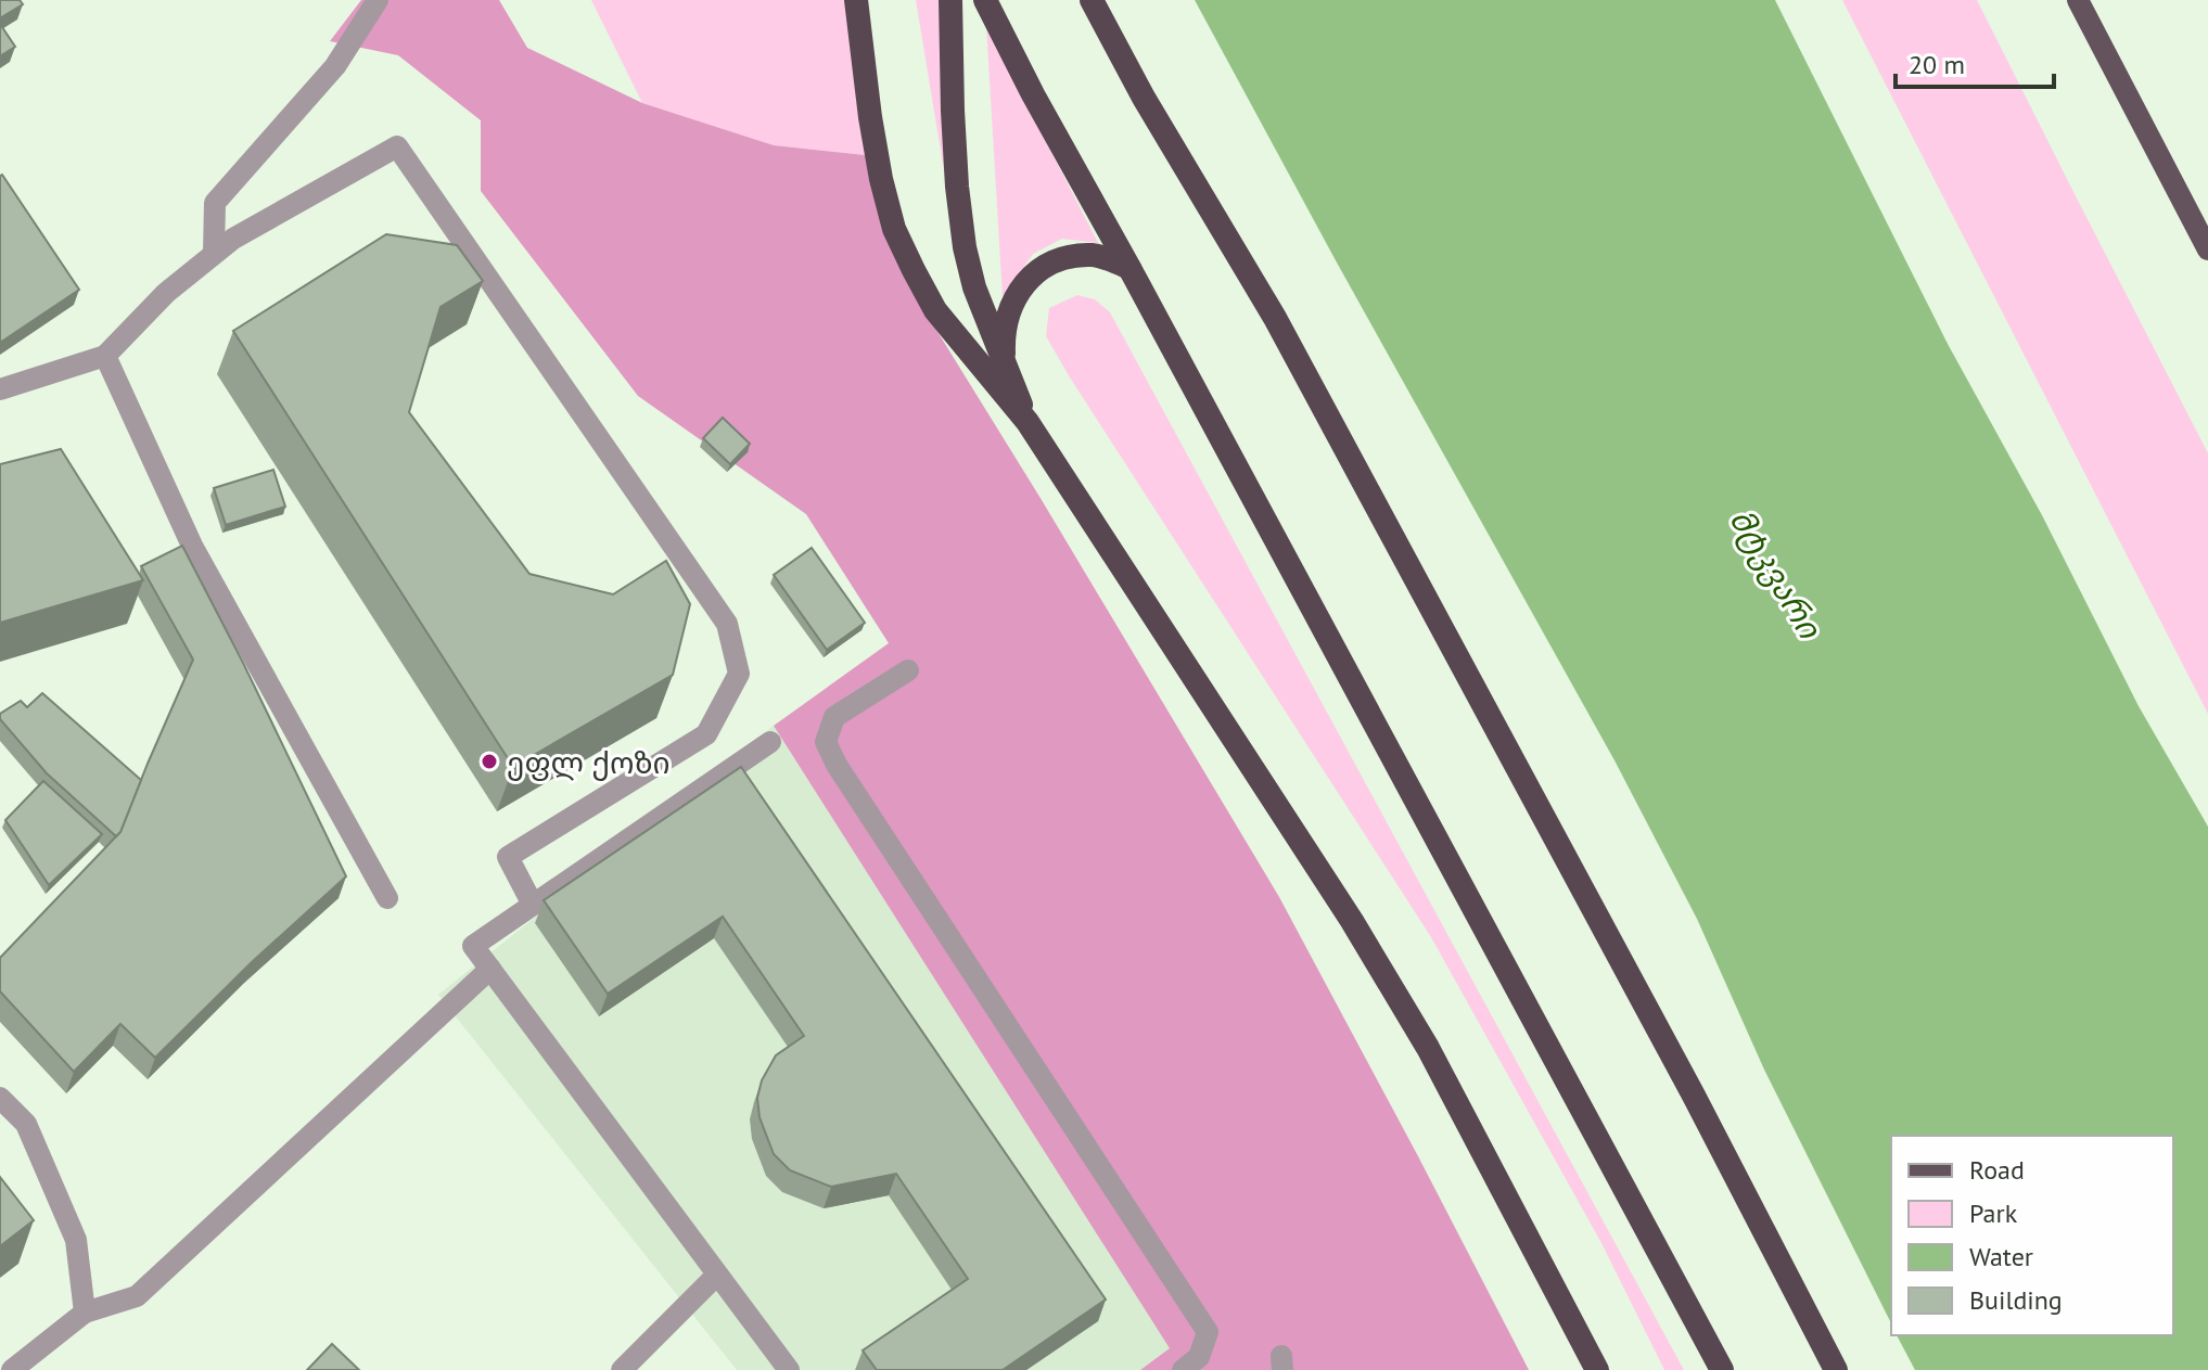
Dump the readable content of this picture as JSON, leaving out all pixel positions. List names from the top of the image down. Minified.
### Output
{"water":["მტკვარი"],"places":["ეფლ ქოზი"],"legend":["Road","Park","Water","Building"],"scale_bar":"20 m"}
